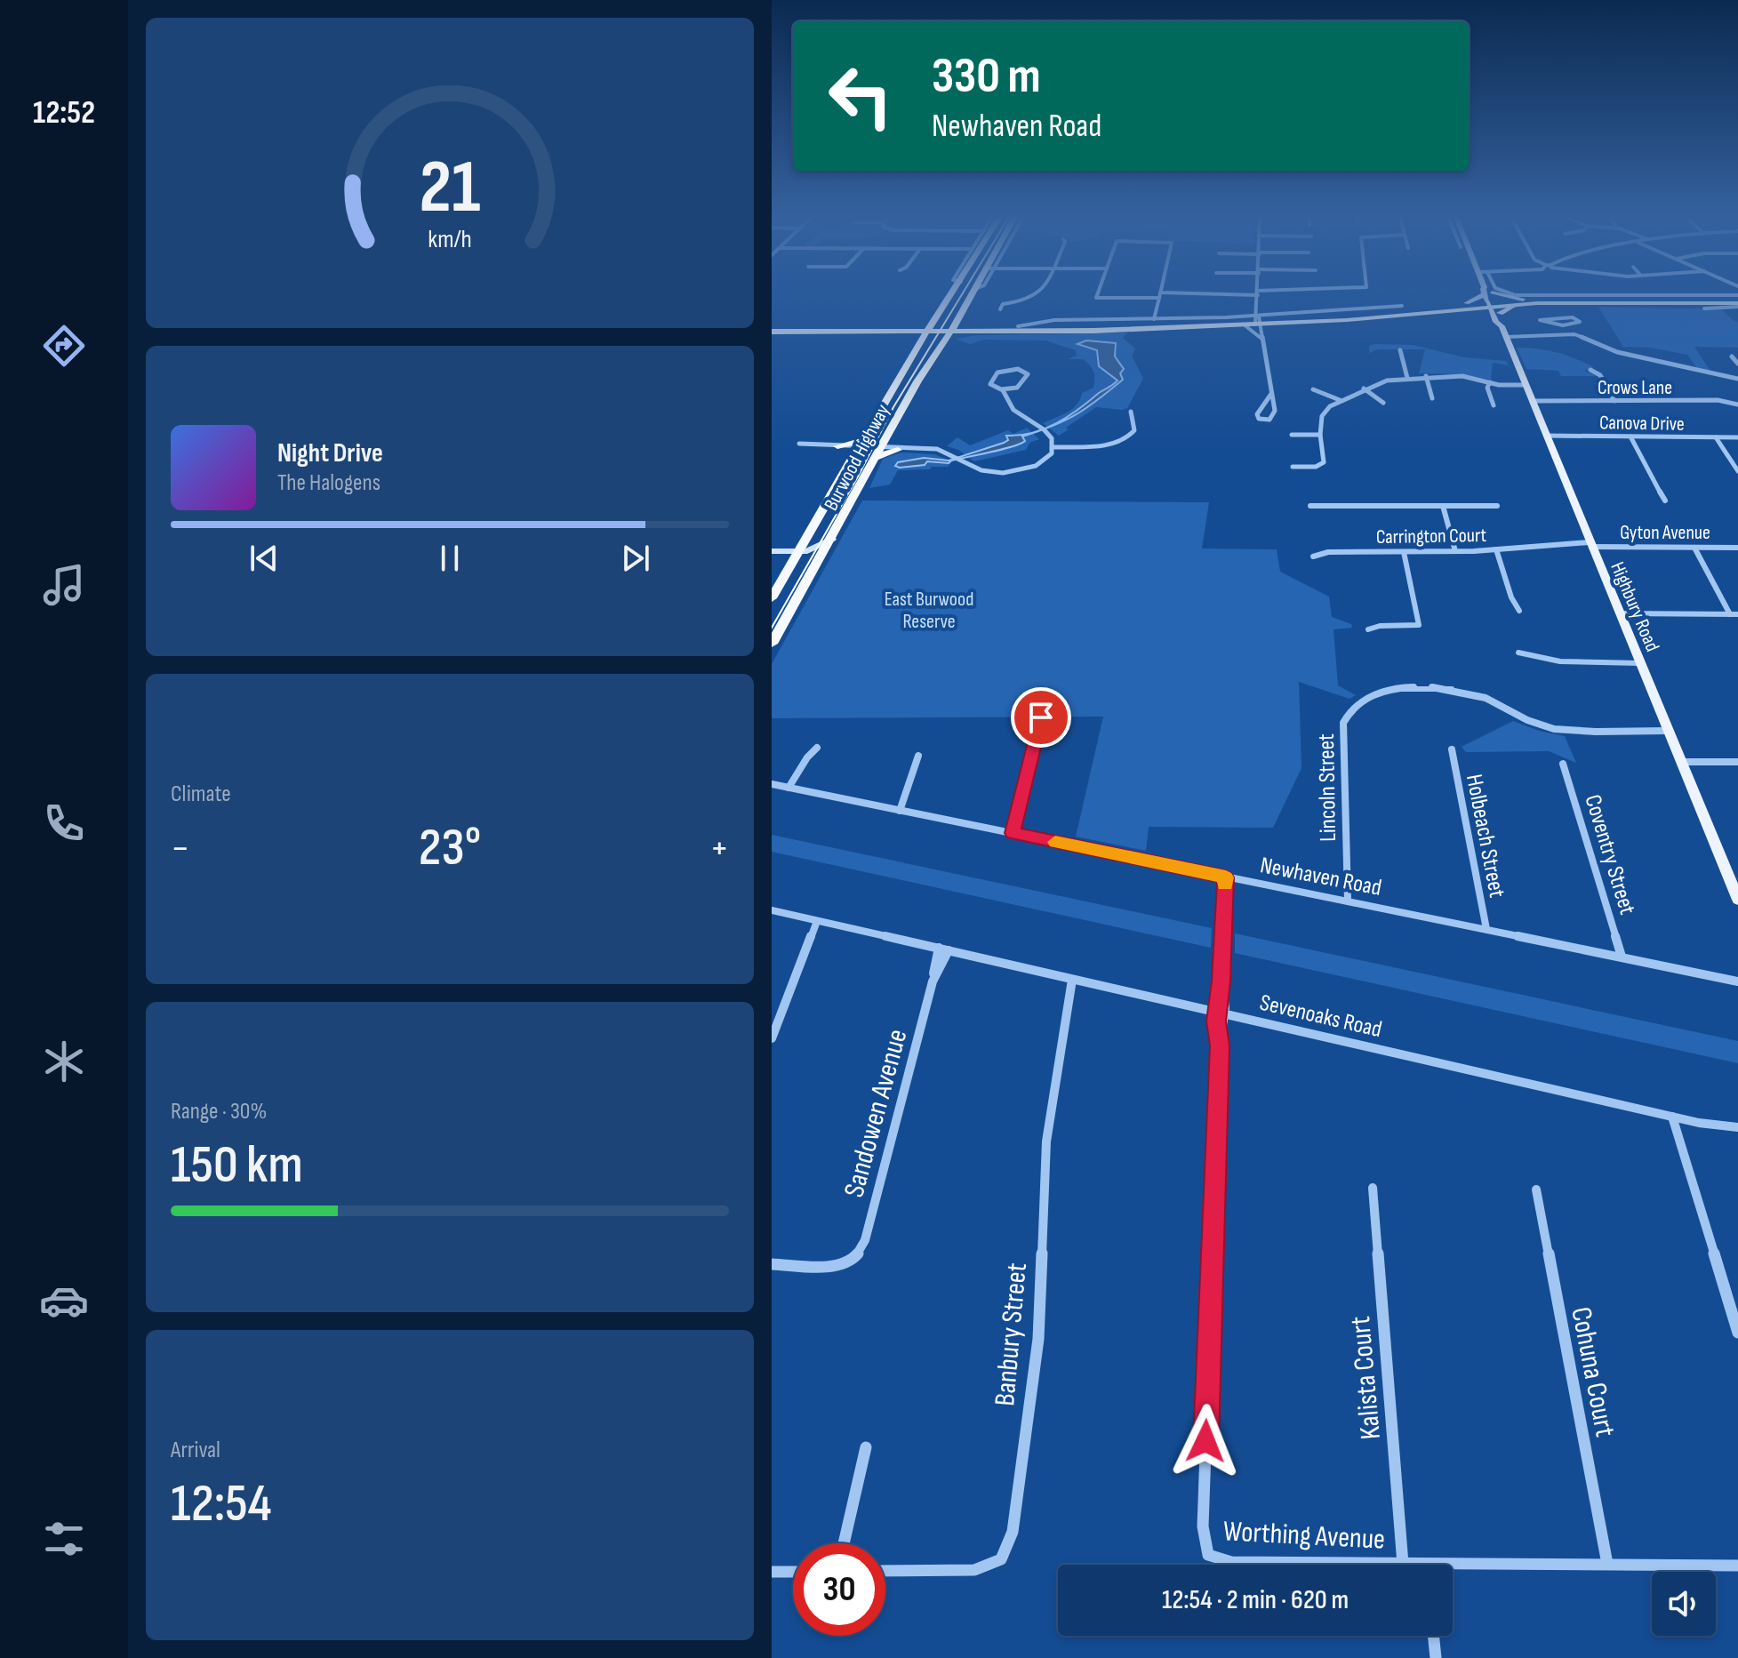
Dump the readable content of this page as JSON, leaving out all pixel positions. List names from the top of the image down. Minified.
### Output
{"streets":{"highway":["Burwood Highway"],"main road":["Highbury Road"],"street":["Crows Lane","Canova Drive","Gyton Avenue","Carrington Court","Lincoln Street","Holbeach Street","Coventry Street","Newhaven Road","Sevenoaks Road","Sandowen Avenue","Banbury Street","Cohuna Court","Kalista Court","Worthing Avenue"]},"crossings":[["Crows Lane","Highbury Road"],["Canova Drive","Highbury Road"],["Gyton Avenue","Carrington Court"],["Gyton Avenue","Highbury Road"],["Carrington Court","Highbury Road"],["Highbury Road","Lincoln Street"],["Lincoln Street","Newhaven Road"],["Holbeach Street","Newhaven Road"],["Coventry Street","Newhaven Road"],["Newhaven Road","Worthing Avenue"],["Sevenoaks Road","Sandowen Avenue"],["Sevenoaks Road","Banbury Street"],["Sevenoaks Road","Worthing Avenue"],["Cohuna Court","Worthing Avenue"],["Kalista Court","Worthing Avenue"]],"parks":["East Burwood Reserve"],"page":{"tabs":"12:52","turn":["330 m","Newhaven Road"],"song":["Night Drive","The Halogens"],"tile":["Climate",["Range · 30%","150 km"],["Arrival","12:54"]],"heat":["−","23°","+"],"limit":"30","trip":"12:54 · 2 min · 620 m","gauge":["21","km/h"]}}
